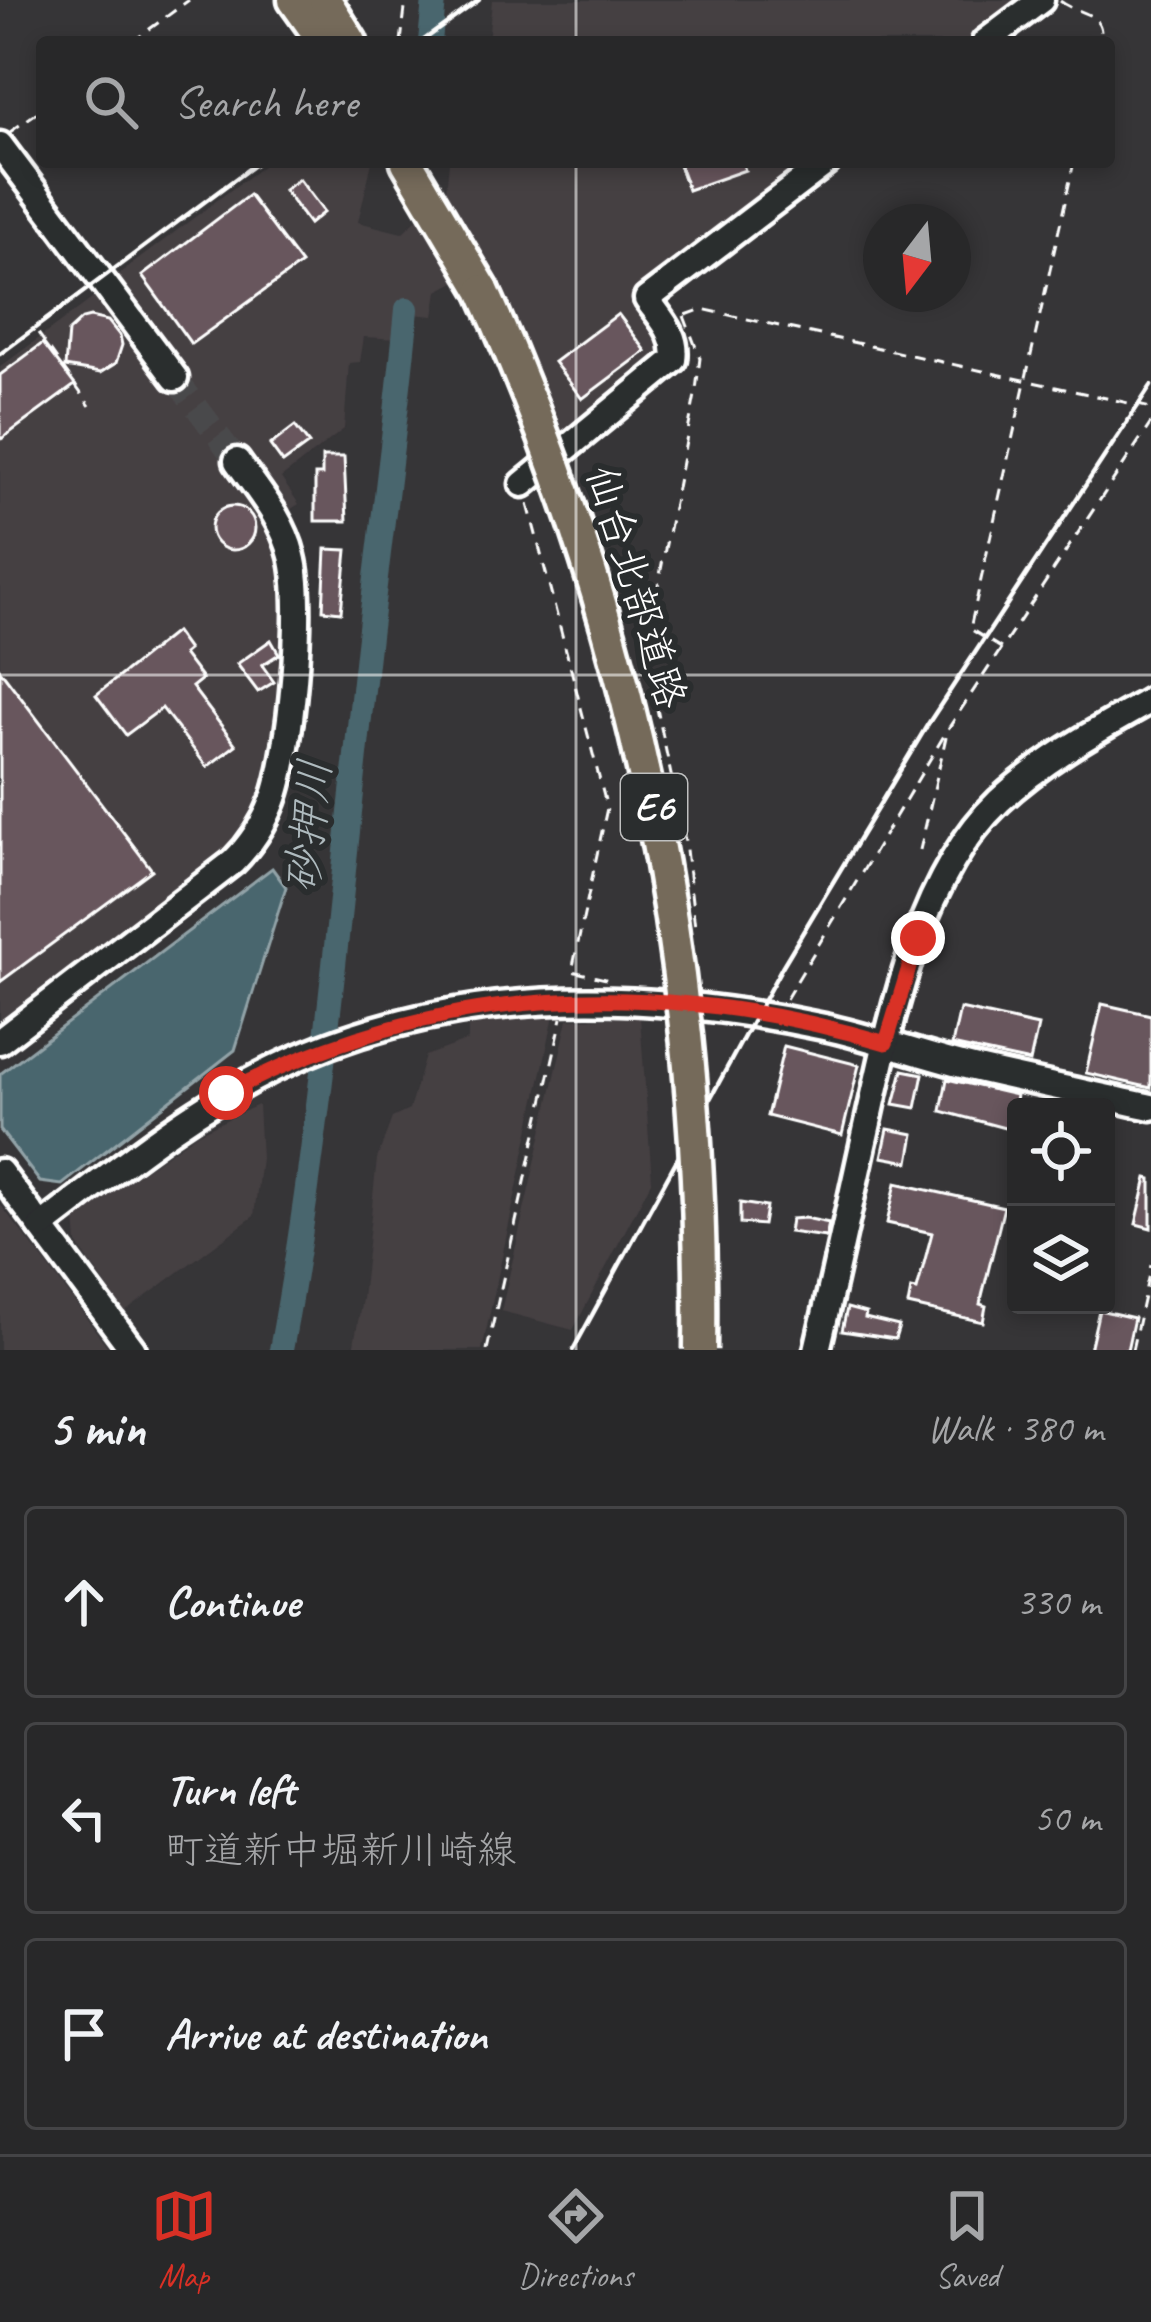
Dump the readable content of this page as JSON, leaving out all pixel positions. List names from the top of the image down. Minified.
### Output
{"streets":{"highway":["仙台北部道路","E6"]},"water":["砂押川"],"north":"bottom","page":{"search":"Search here","heading":["5 min","Walk · 380 m"],"list":[["Continue","330 m"],["Turn left","町道新中堀新川崎線","50 m"],"Arrive at destination"],"nav":["Map","Directions","Saved"]}}
